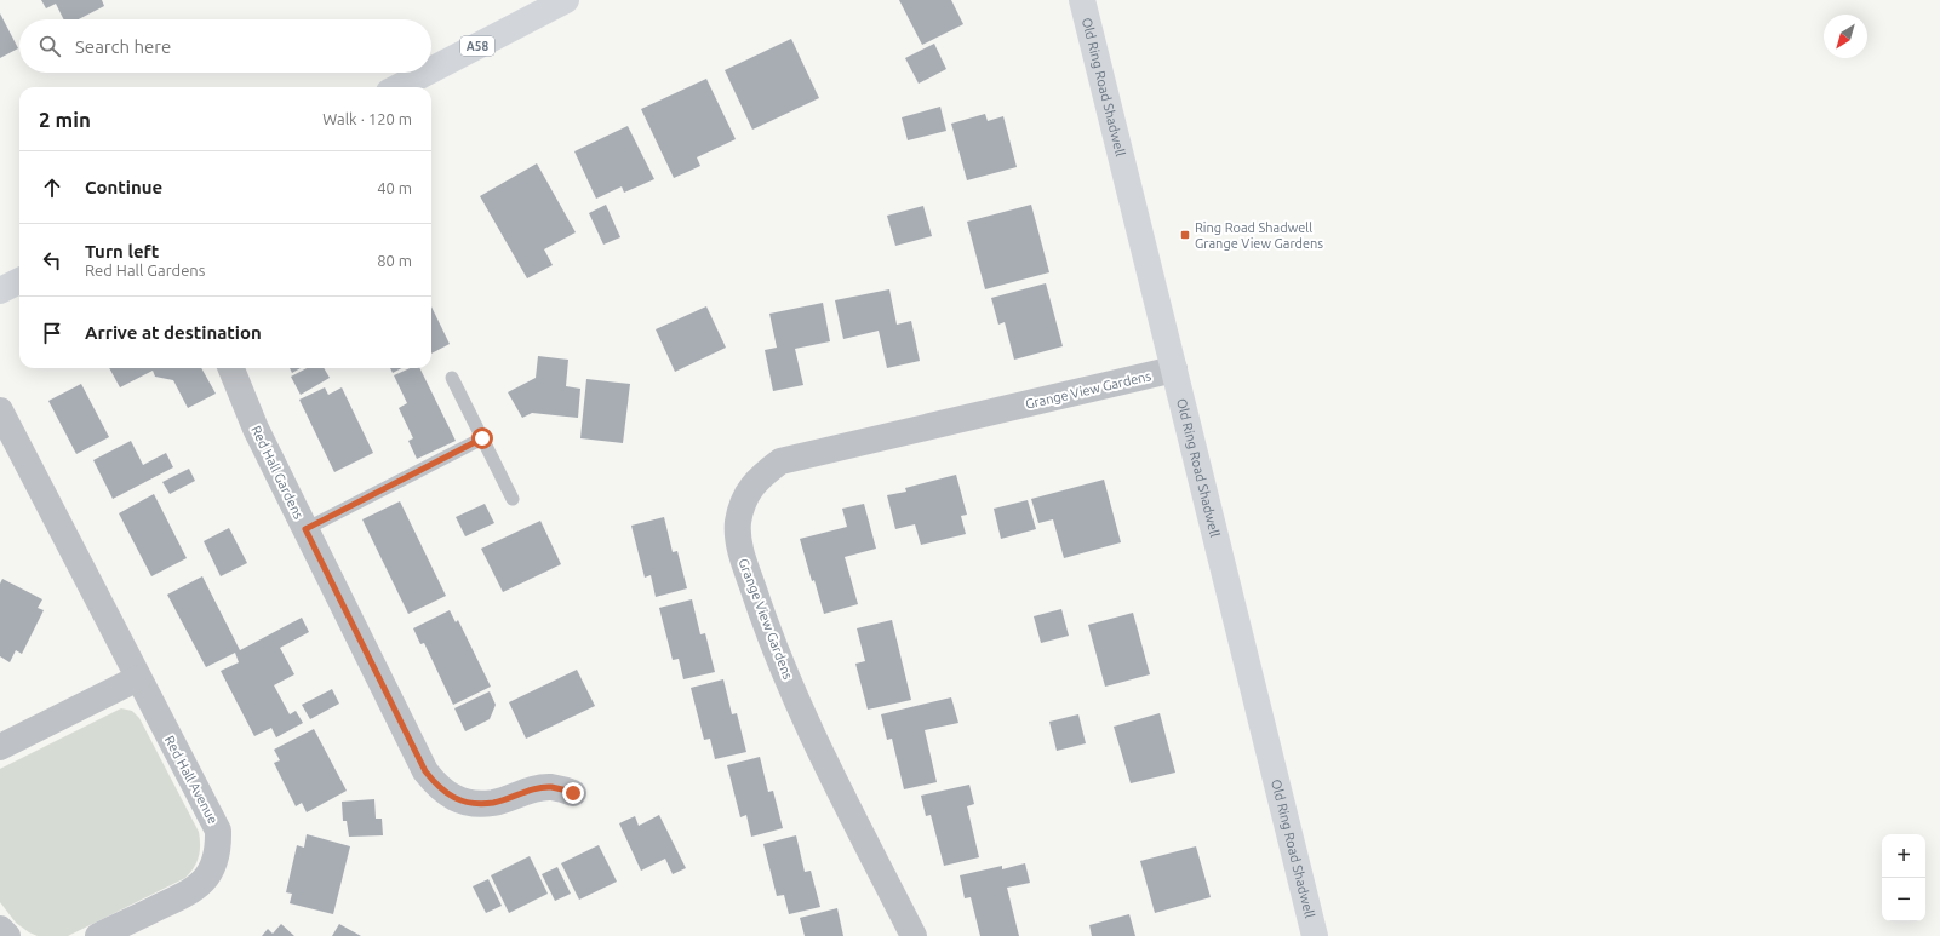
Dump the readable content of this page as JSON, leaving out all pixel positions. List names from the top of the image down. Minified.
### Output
{"streets":{"main road":["A58","Old Ring Road Shadwell"],"street":["Grange View Gardens","Red Hall Gardens","Red Hall Avenue"]},"crossings":[["Old Ring Road Shadwell","Grange View Gardens"]],"places":{"transit":["Ring Road Shadwell Grange View Gardens"]},"north":"bottom left","page":{"search":"Search here","heading":["2 min","Walk · 120 m"],"list":[["Continue","40 m"],["Turn left","Red Hall Gardens","80 m"],"Arrive at destination"],"map_buttons":["+","−"]}}
